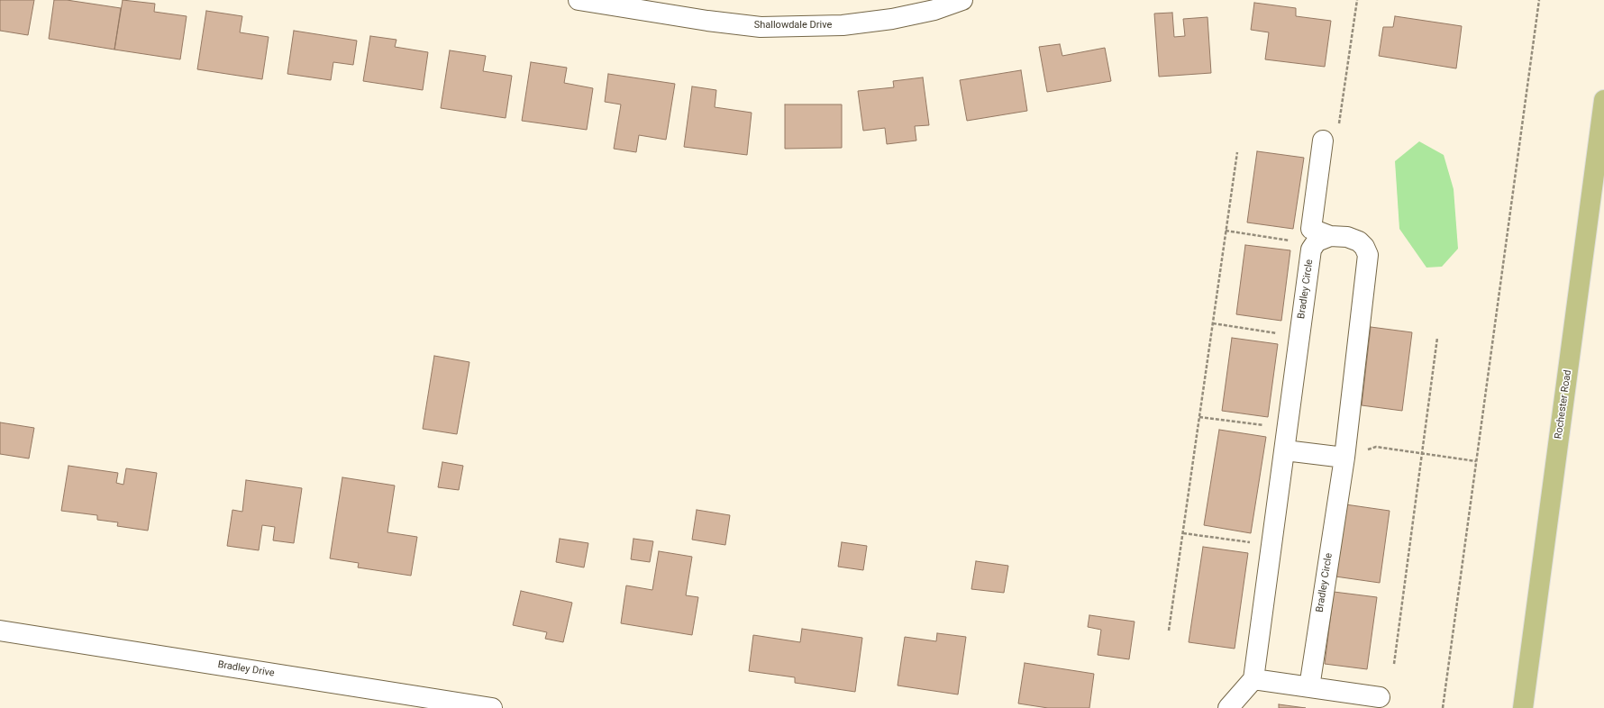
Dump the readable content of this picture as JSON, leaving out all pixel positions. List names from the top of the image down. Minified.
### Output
{"streets":{"main road":["Rochester Road"],"street":["Shallowdale Drive","Bradley Circle","Bradley Drive"]}}
